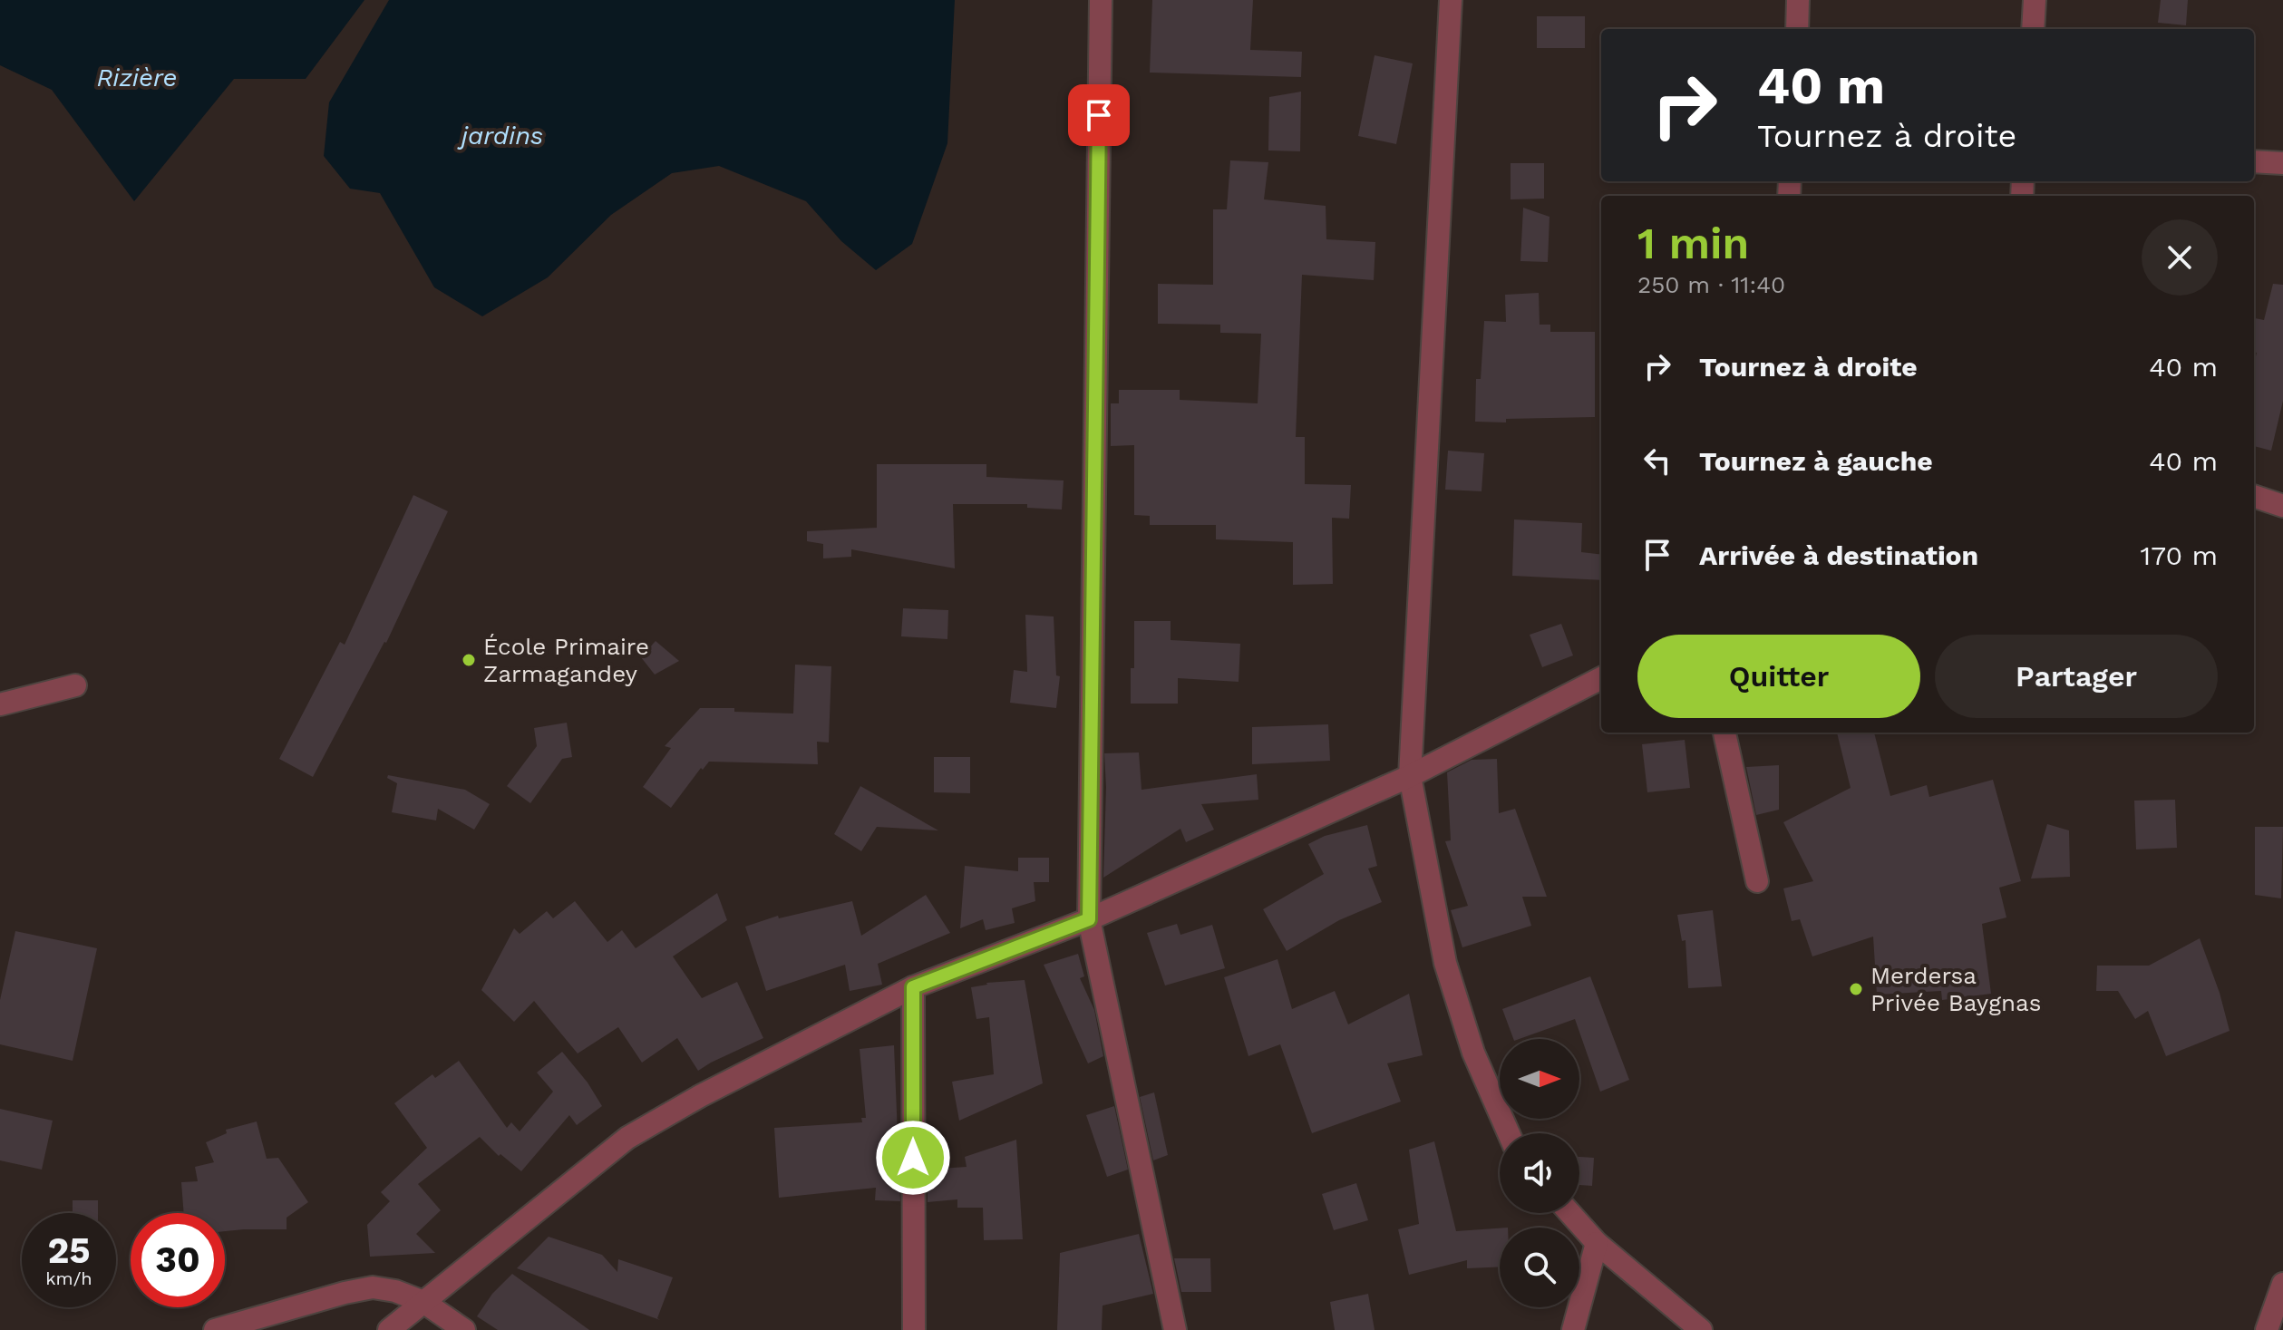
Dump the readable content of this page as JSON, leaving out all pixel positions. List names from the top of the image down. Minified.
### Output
{"water":["Rizière","jardins"],"places":["École Primaire Zarmagandey","Merdersa Privée Baygnas"],"north":"right","page":{"turn":["40 m","Tournez à droite"],"heading":["1 min","250 m · 11:40"],"list":[{"name":"Tournez à droite","value":"40 m"},{"name":"Tournez à gauche","value":"40 m"},{"name":"Arrivée à destination","value":"170 m"}],"buttons":["Quitter","Partager"],"speed":"25 km/h","limit":"30"}}
